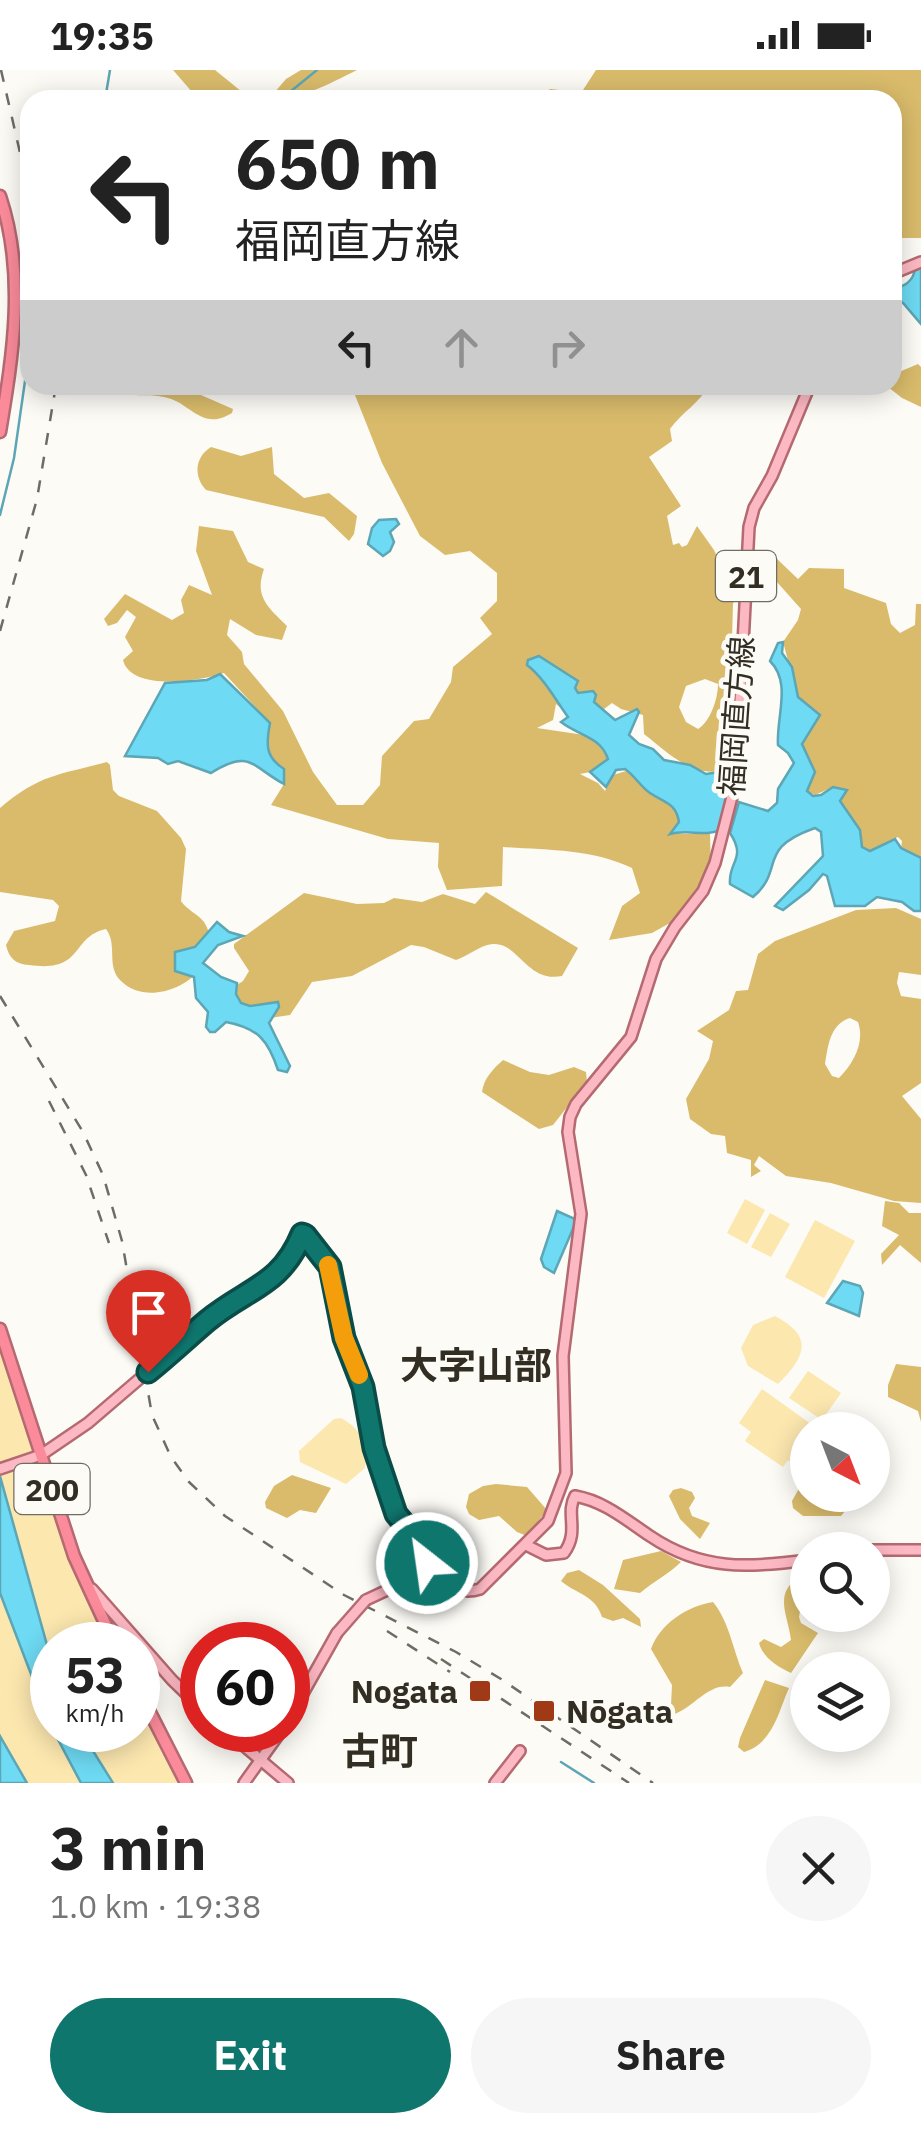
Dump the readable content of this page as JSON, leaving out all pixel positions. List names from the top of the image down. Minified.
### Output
{"streets":{"highway":["200"],"main road":["21","福岡直方線"]},"districts":["大字山部","古町"],"places":{"transit":["Nogata","Nōgata"]},"north":"bottom right","page":{"status":"19:35","turn":["650 m","福岡直方線"],"speed":"53 km/h","limit":"60","heading":["3 min","1.0 km · 19:38"],"buttons":["Exit","Share"]}}
